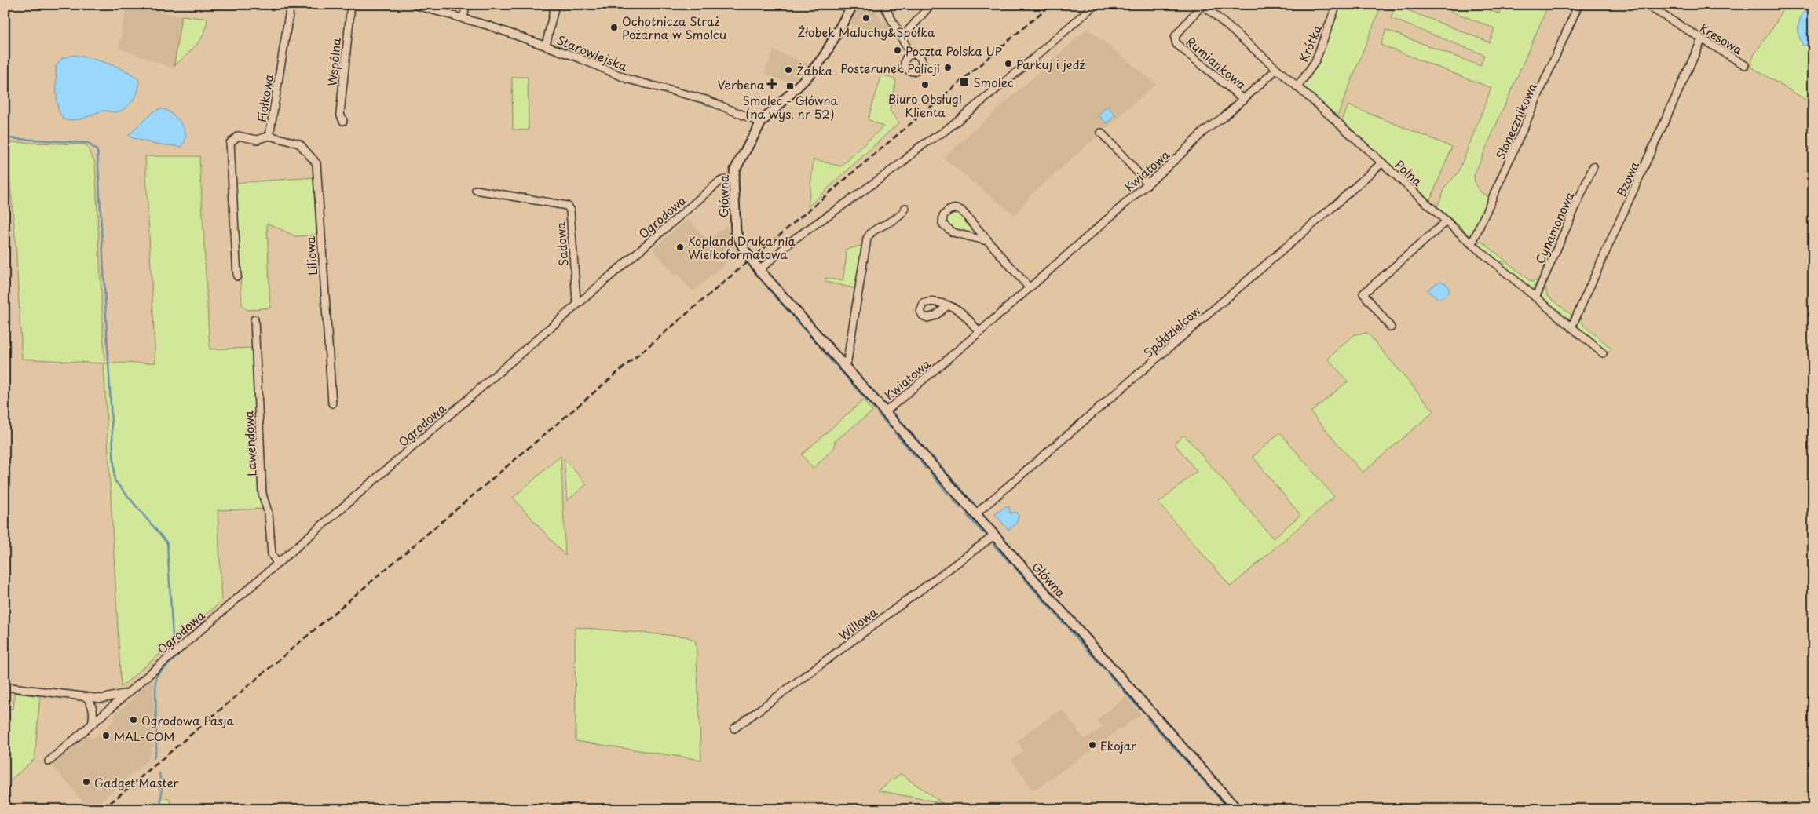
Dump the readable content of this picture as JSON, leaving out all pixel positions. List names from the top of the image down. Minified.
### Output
{"streets":{"street":["Kresowa","Krótka","Starowiejska","Wspólna","Rumiankowa","Fiołkowa","Słonecznikowa","Kwiatowa","Polna","Bzowa","Główna","Ogrodowa","Cynamonowa","Sadowa","Liliowa","Spółdzielców","Lawendowa","Willowa"]},"crossings":[["Kresowa","Bzowa"],["Krótka","Polna"],["Starowiejska","Główna"],["Rumiankowa","Kwiatowa"],["Rumiankowa","Polna"],["Fiołkowa","Liliowa"],["Słonecznikowa","Polna"],["Kwiatowa","Polna"],["Kwiatowa","Główna"],["Polna","Bzowa"],["Polna","Cynamonowa"],["Polna","Spółdzielców"],["Główna","Ogrodowa"],["Główna","Spółdzielców"],["Główna","Willowa"],["Ogrodowa","Sadowa"],["Ogrodowa","Lawendowa"]],"places":{"other":["Żłobek Maluchy&Spółka","Ochotnicza Straż Pożarna w Smolcu","Poczta Polska UP","Parkuj i jedź","Posterunek Policji","Żabka","Biuro Obsługi Klienta","Kopland Drukarnia Wielkoformatowa","Ogrodowa Pasja","MAL-COM","Ekojar","Gadget Master"],"transit":["Smolec","Smolec - Główna (na wys. nr 52)"],"health":["Verbena"]}}
